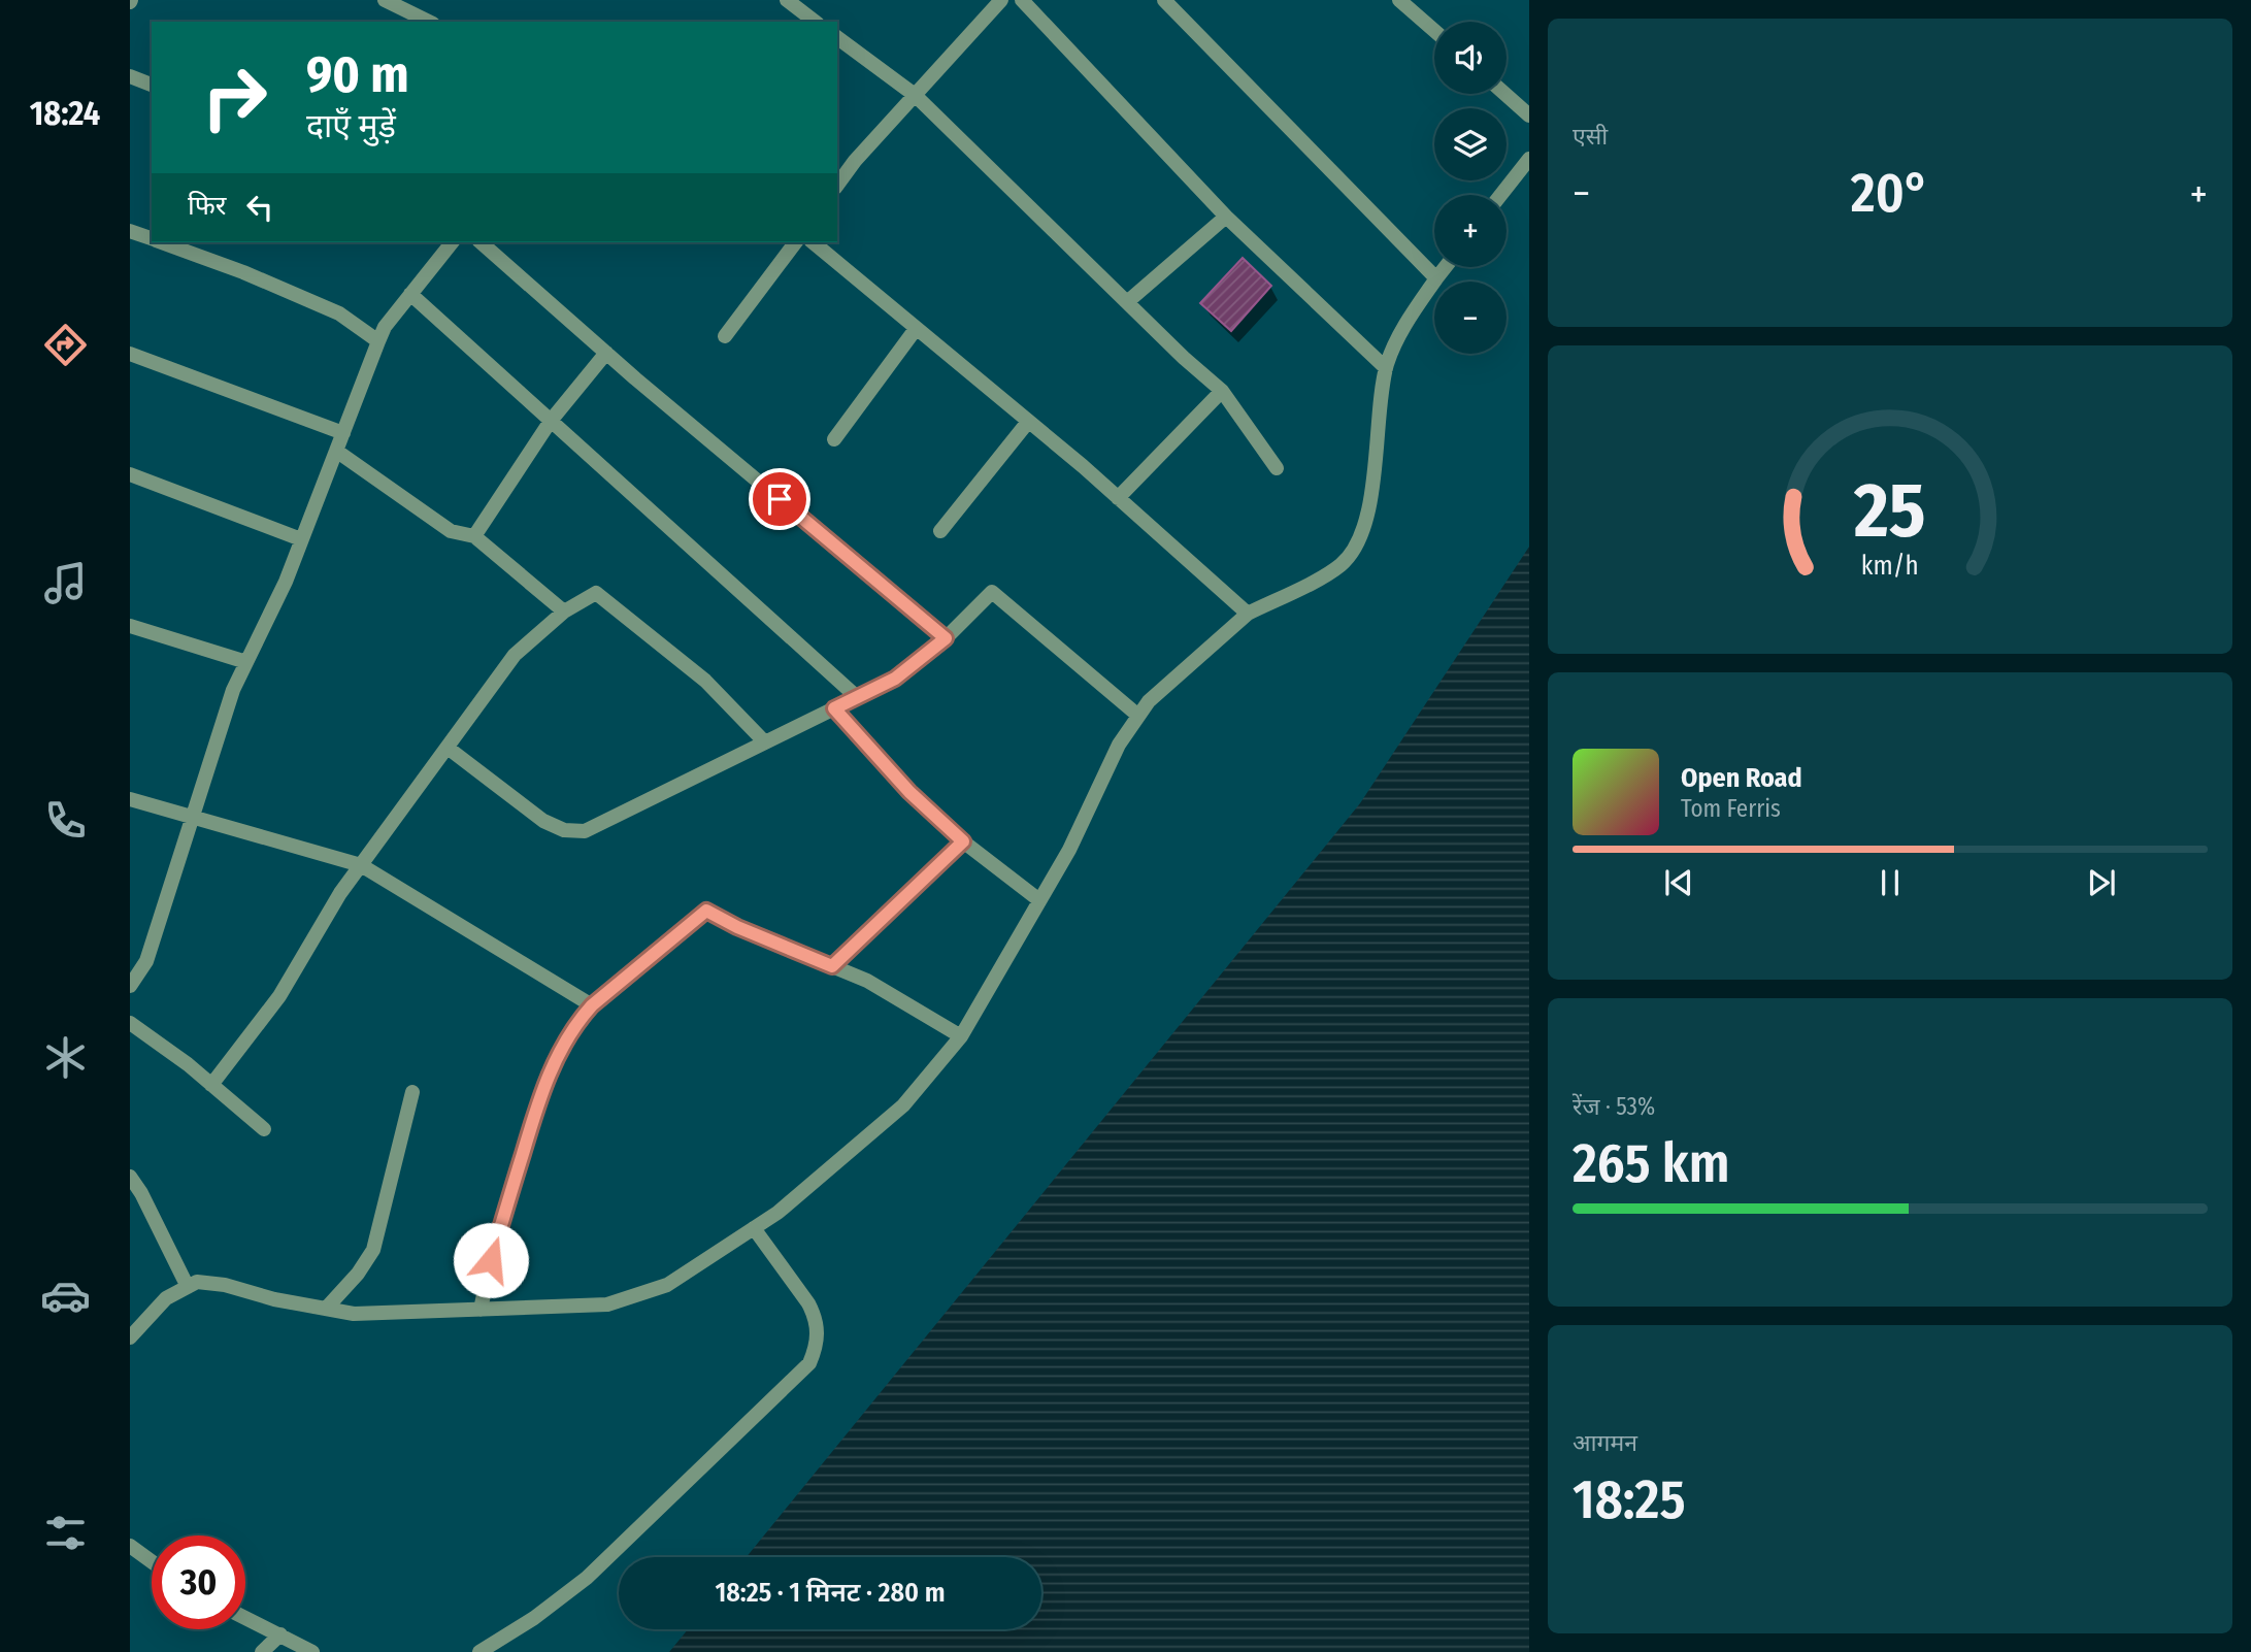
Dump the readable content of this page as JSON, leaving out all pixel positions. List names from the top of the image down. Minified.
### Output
{"page":{"tabs":"18:24","tile":["एसी",["रेंज · 53%","265 km"],["आगमन","18:25"]],"map_buttons":["+","−"],"turn":["90 m","दाएँ मुड़ें"],"heat":["−","20°","+"],"then":"फिर","song":["Open Road","Tom Ferris"],"limit":"30","trip":"18:25 · 1 मिनट · 280 m","gauge":["25","km/h"]}}
